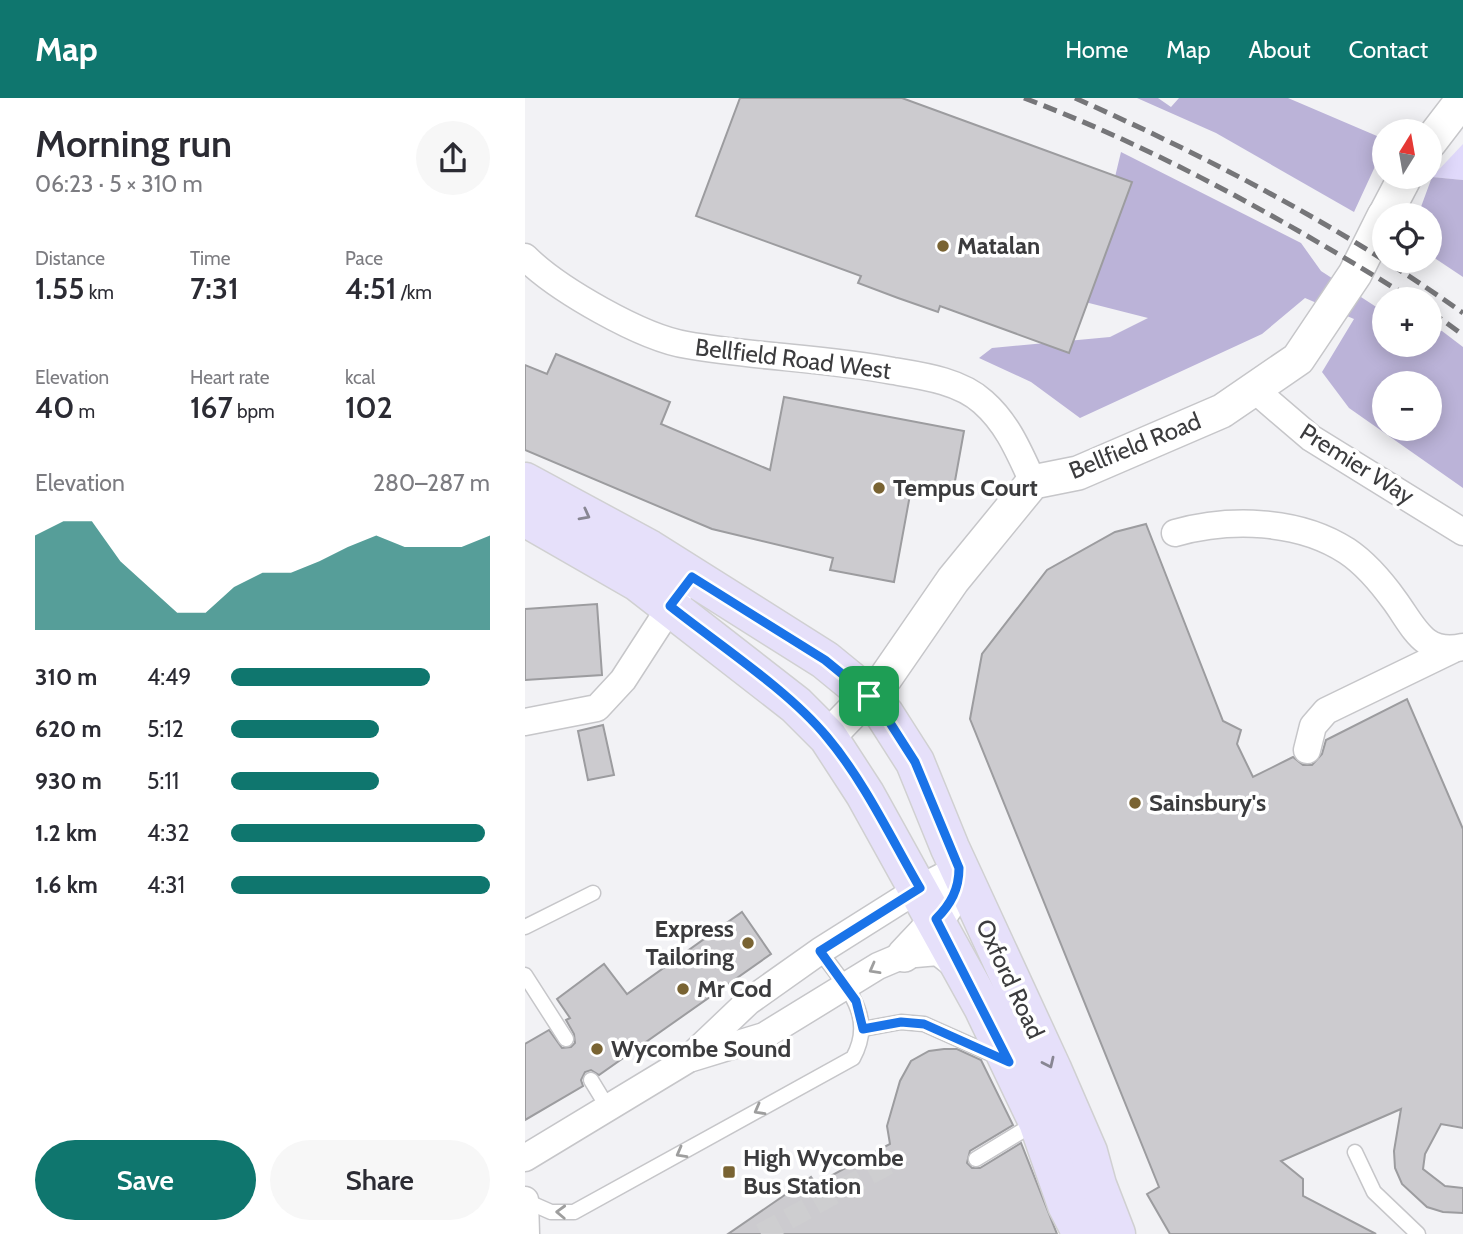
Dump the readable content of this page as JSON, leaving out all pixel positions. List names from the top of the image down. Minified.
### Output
{"streets":{"main road":["Oxford Road"],"street":["Bellfield Road West","Bellfield Road","Premier Way"]},"crossings":[["Bellfield Road West","Bellfield Road"],["Bellfield Road","Premier Way"]],"places":{"other":["Matalan","Tempus Court","Sainsbury's","Express Tailoring","Mr Cod","Wycombe Sound"],"transit":["High Wycombe Bus Station"]},"north":"top","page":{"header":"Map","nav":["Home","Map","About","Contact"],"heading":["Morning run","06:23 · 5 × 310 m"],"map_buttons":["+","−"],"stats":[["Distance","1.55 km"],["Time","7:31"],["Pace","4:51 /km"],["Elevation","40 m"],["Heart rate","167 bpm"],["kcal","102"]],"chart":["Elevation","280–287 m"],"list":[{"name":"310 m","note":"4:49"},{"name":"620 m","note":"5:12"},{"name":"930 m","note":"5:11"},{"name":"1.2 km","note":"4:32"},{"name":"1.6 km","note":"4:31"}],"buttons":["Save","Share"]}}
